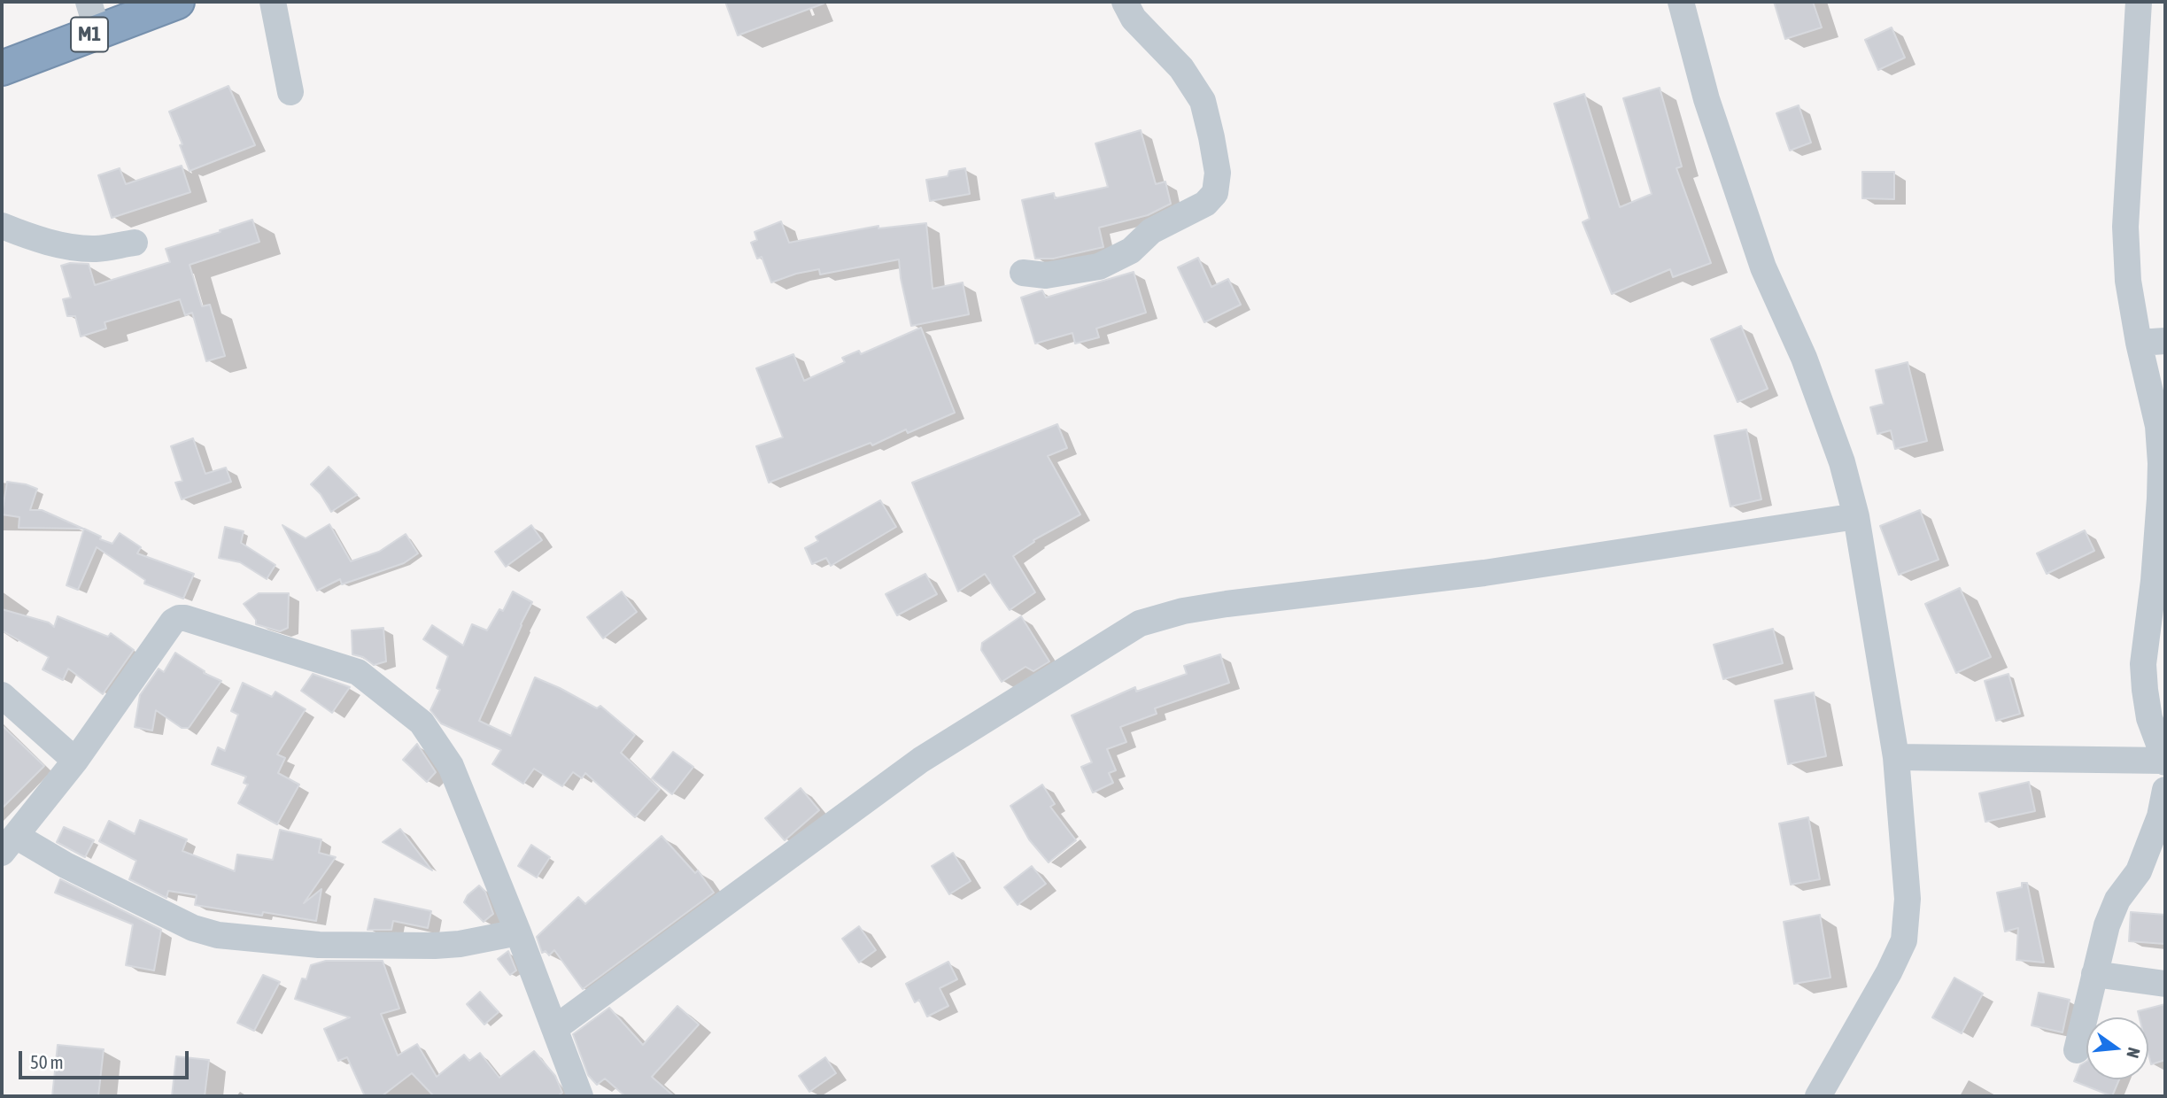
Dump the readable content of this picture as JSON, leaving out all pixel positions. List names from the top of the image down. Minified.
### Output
{"streets":{"highway":["M1"]},"scale_bar":"50 m","north":"right"}
